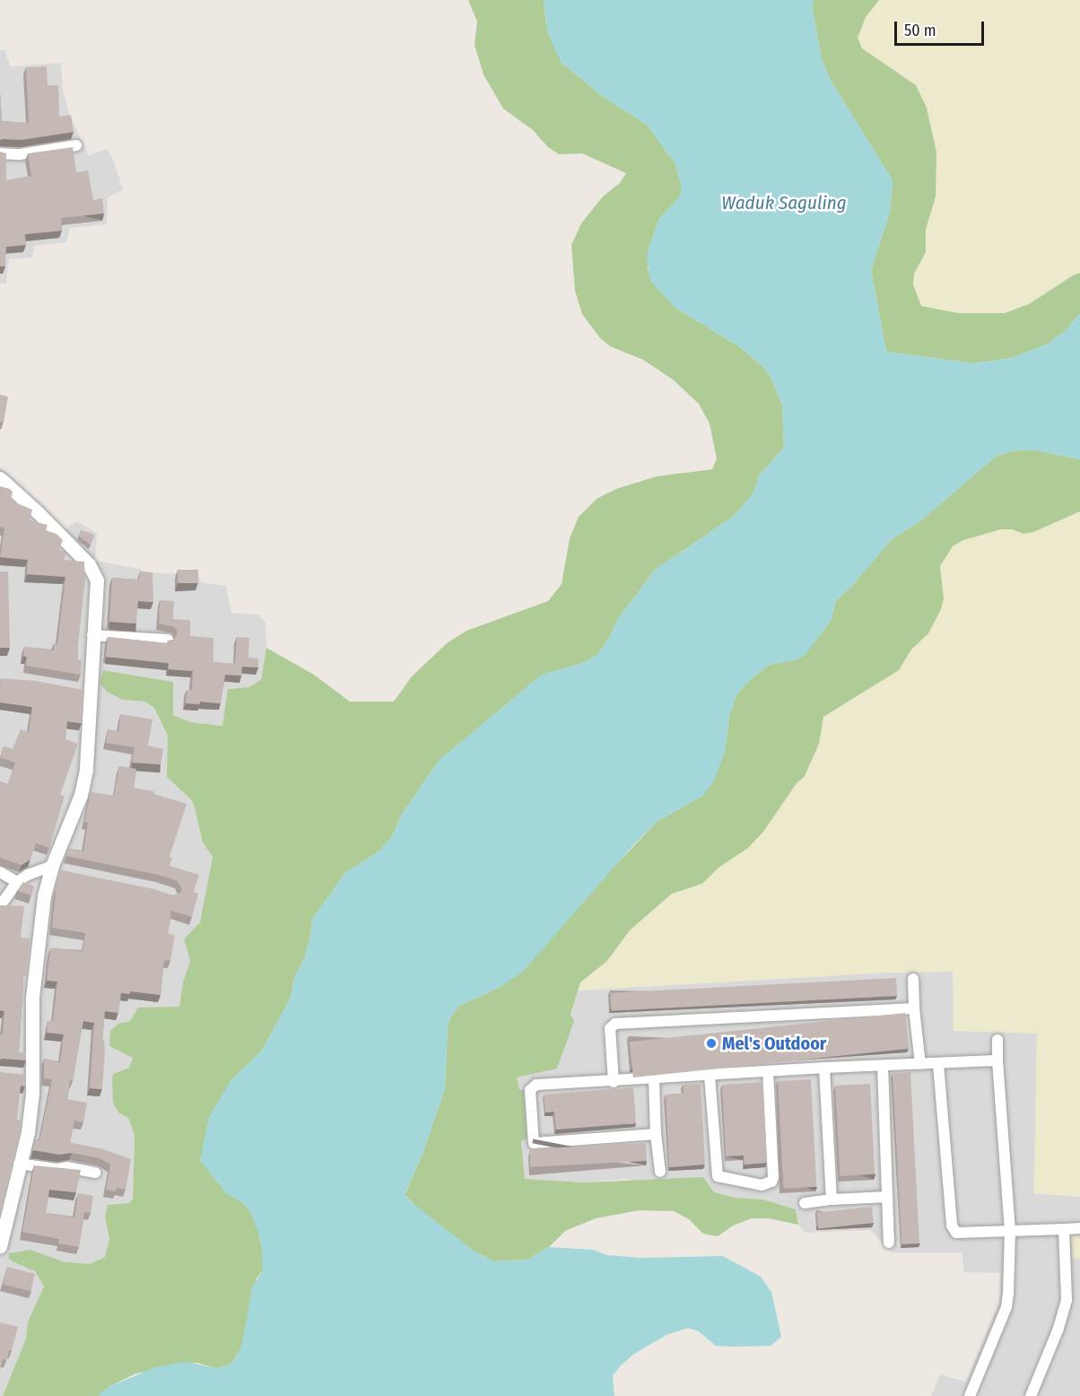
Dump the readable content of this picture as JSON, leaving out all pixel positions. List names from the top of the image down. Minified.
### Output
{"water":["Waduk Saguling"],"places":["Mel's Outdoor"],"scale_bar":"50 m"}
